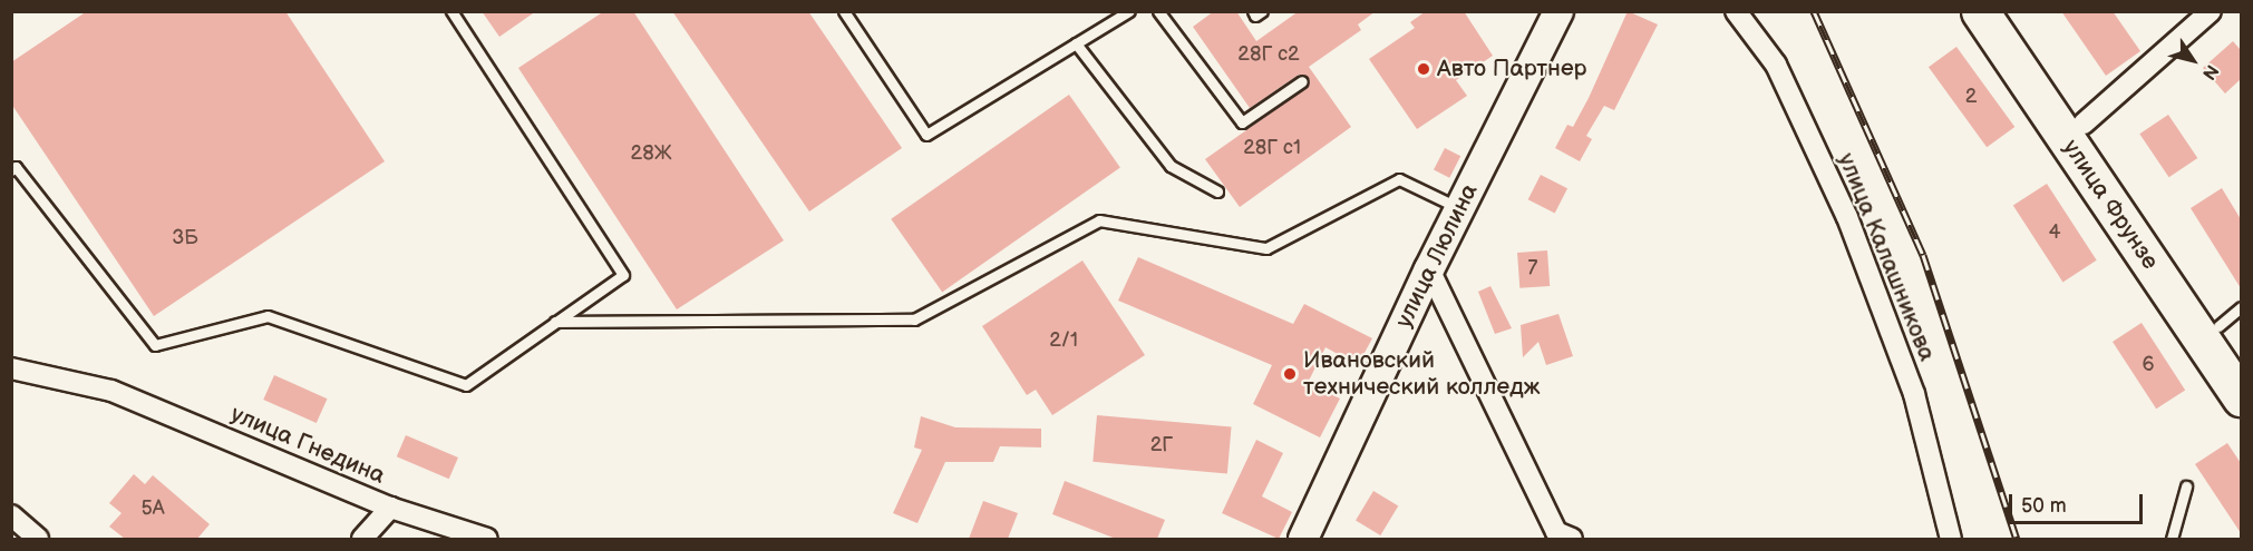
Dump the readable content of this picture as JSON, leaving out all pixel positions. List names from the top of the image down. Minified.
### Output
{"streets":{"highway":["улица Фрунзе"],"main road":["улица Люлина"],"street":["улица Калашникова","улица Гнедина"]},"places":["Авто Партнер","Ивановский технический колледж"],"house_numbers":["28Г с2","2","28Г с1","28Ж","4","3Б","7","2/1","6","2Г","5А"],"scale_bar":"50 m","north":"bottom right"}
